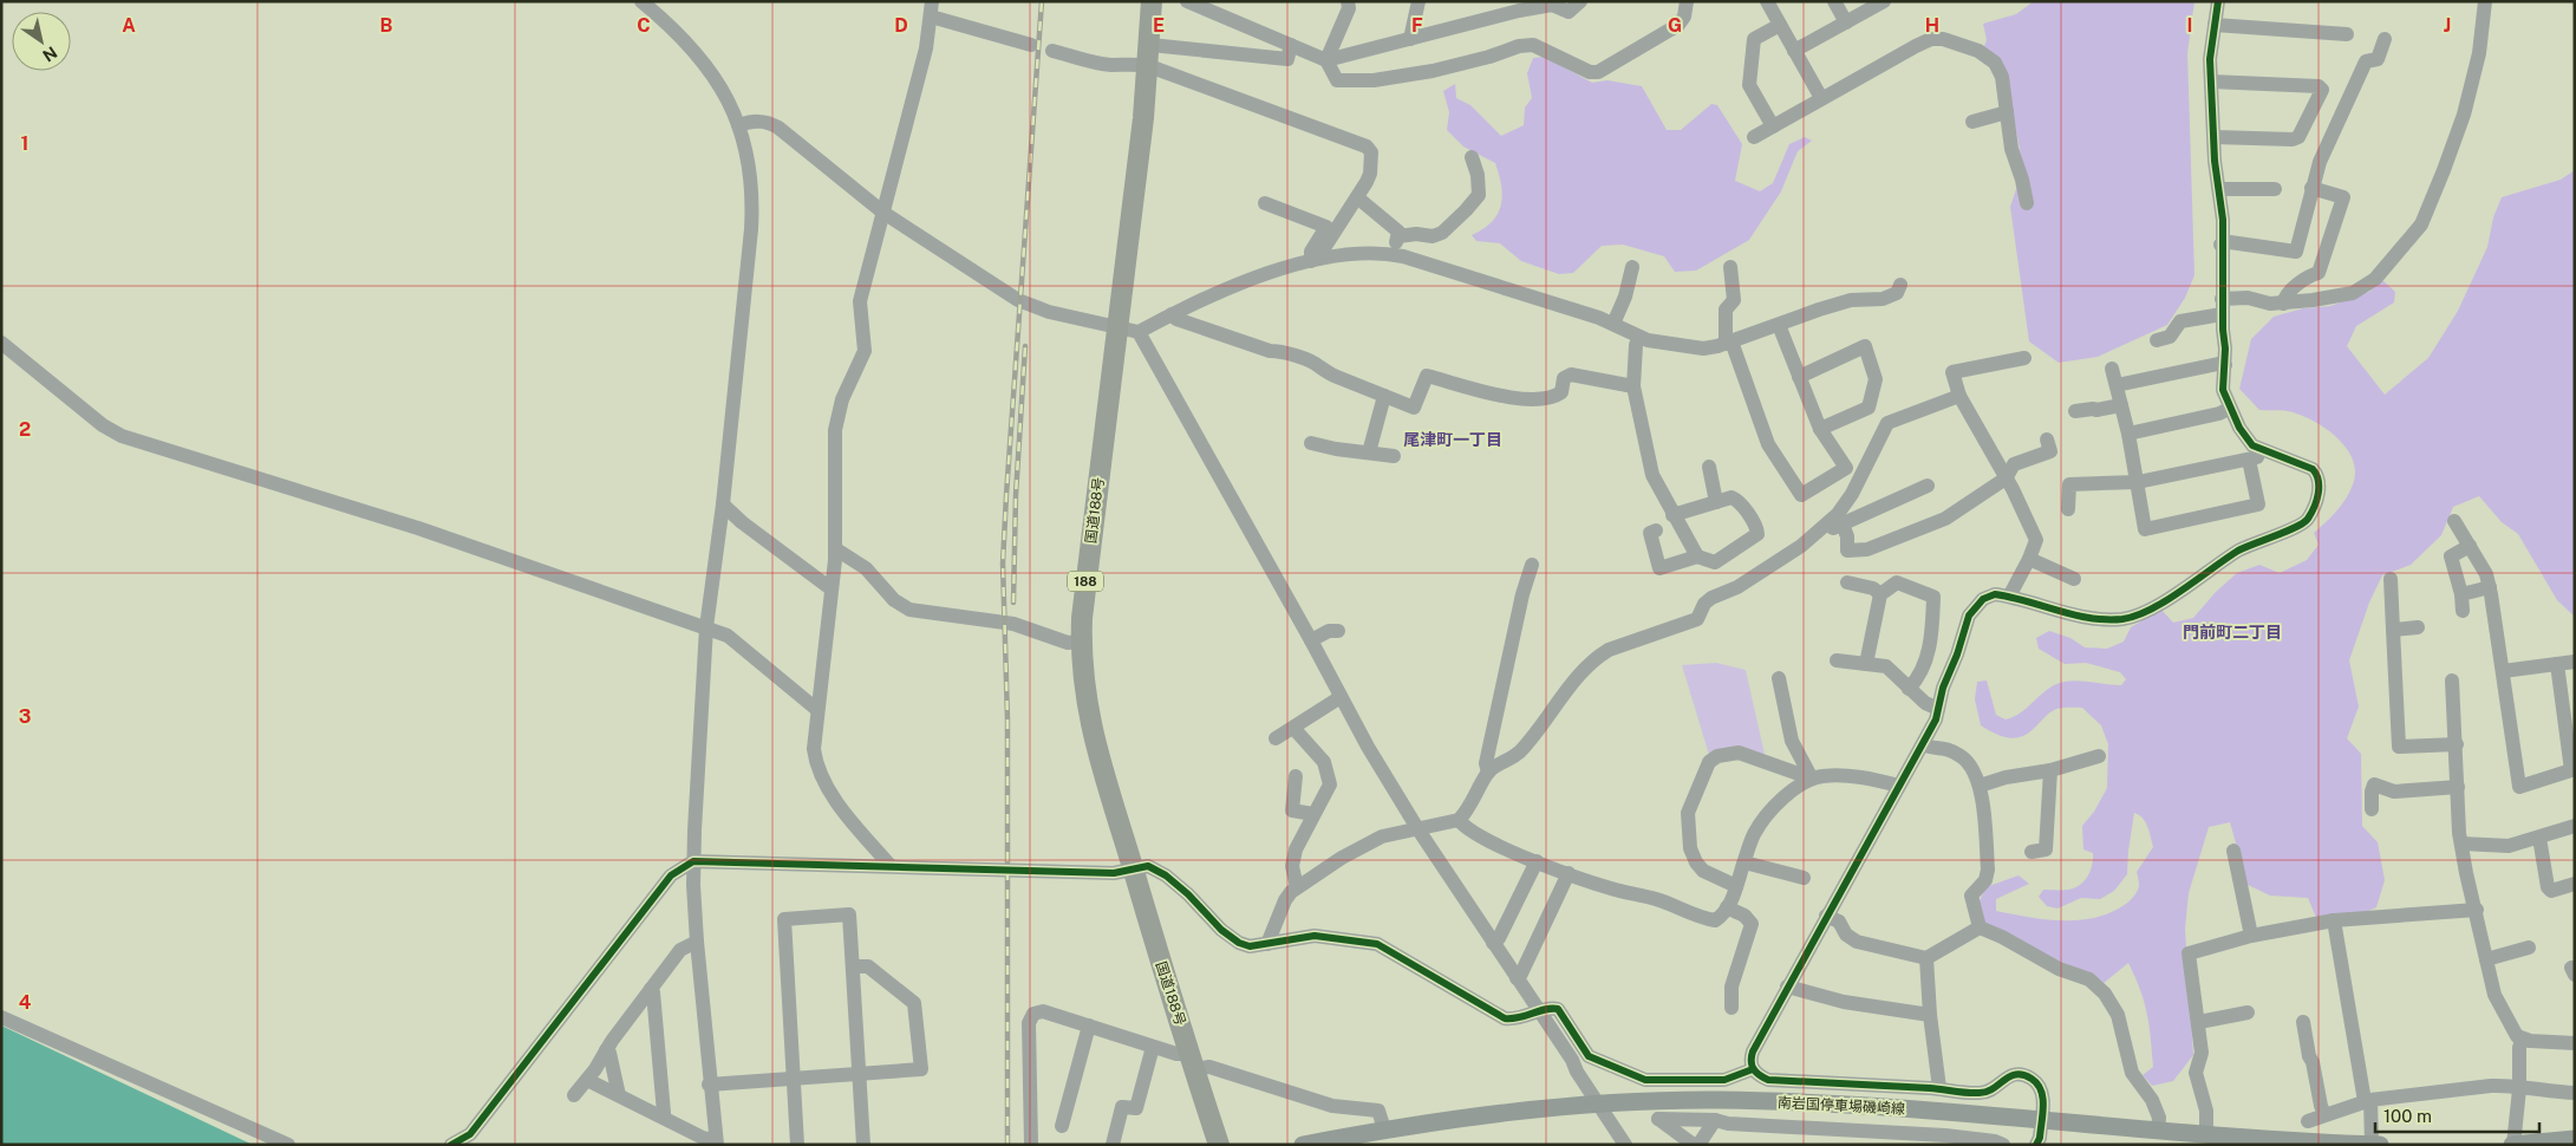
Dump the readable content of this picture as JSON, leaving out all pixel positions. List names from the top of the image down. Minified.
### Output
{"streets":{"highway":["国道188号","188"],"main road":["南岩国停車場磯崎線"]},"districts":["尾津町一丁目","門前町二丁目"],"scale_bar":"100 m","north":"bottom right","grid":{"columns":["A","B","C","D","E","F","G","H","I","J"],"rows":["1","2","3","4"]}}
